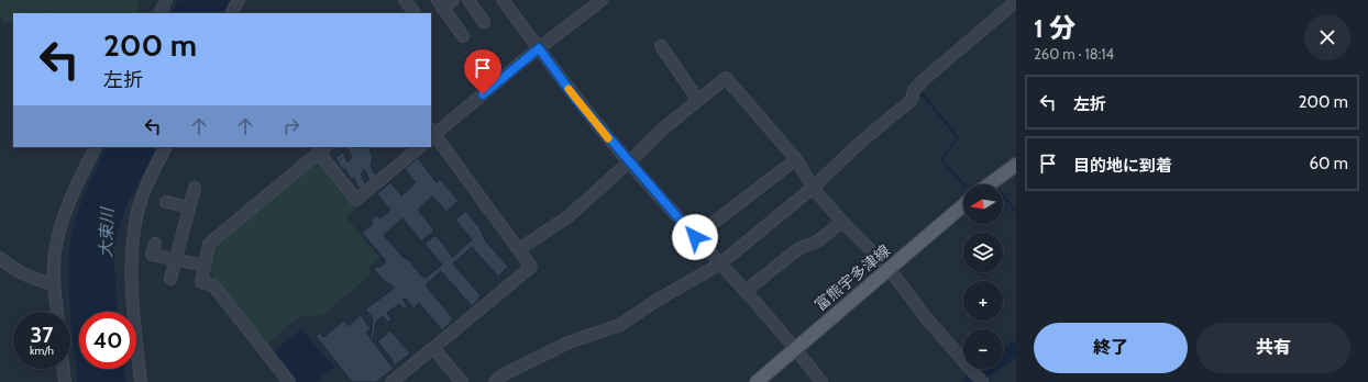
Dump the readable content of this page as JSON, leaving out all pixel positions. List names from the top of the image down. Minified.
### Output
{"streets":{"main road":["富熊宇多津線"]},"water":["大束川"],"north":"left","page":{"heading":["1 分","260 m · 18:14"],"turn":["200 m","左折"],"list":[{"name":"左折","value":"200 m"},{"name":"目的地に到着","value":"60 m"}],"map_buttons":["+","−"],"speed":"37 km/h","limit":"40","buttons":["終了","共有"]}}
